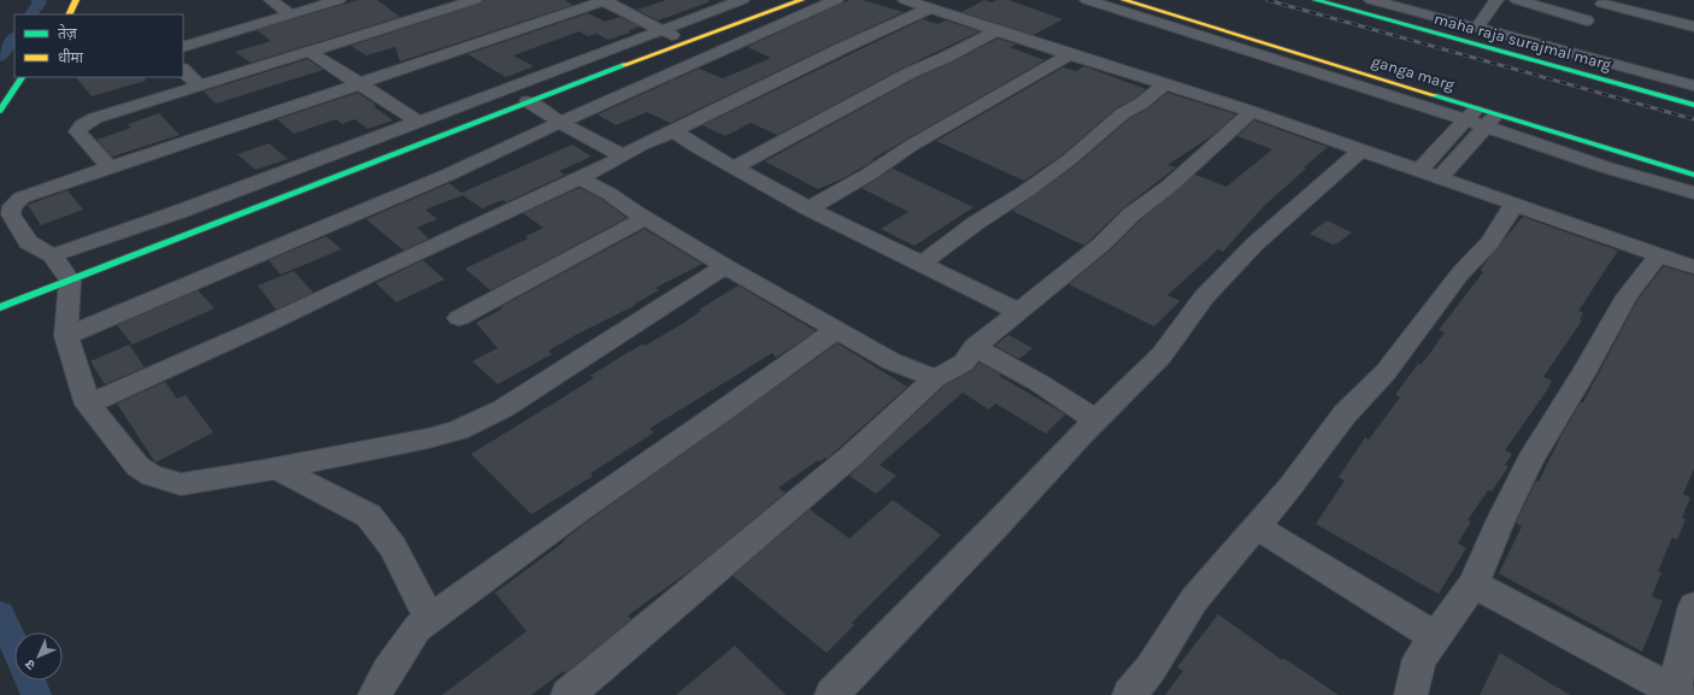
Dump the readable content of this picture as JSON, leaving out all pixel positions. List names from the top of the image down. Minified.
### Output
{"streets":{"street":["maha raja surajmal marg","ganga marg"]},"legend":["तेज़","धीमा"],"north":"bottom left"}
